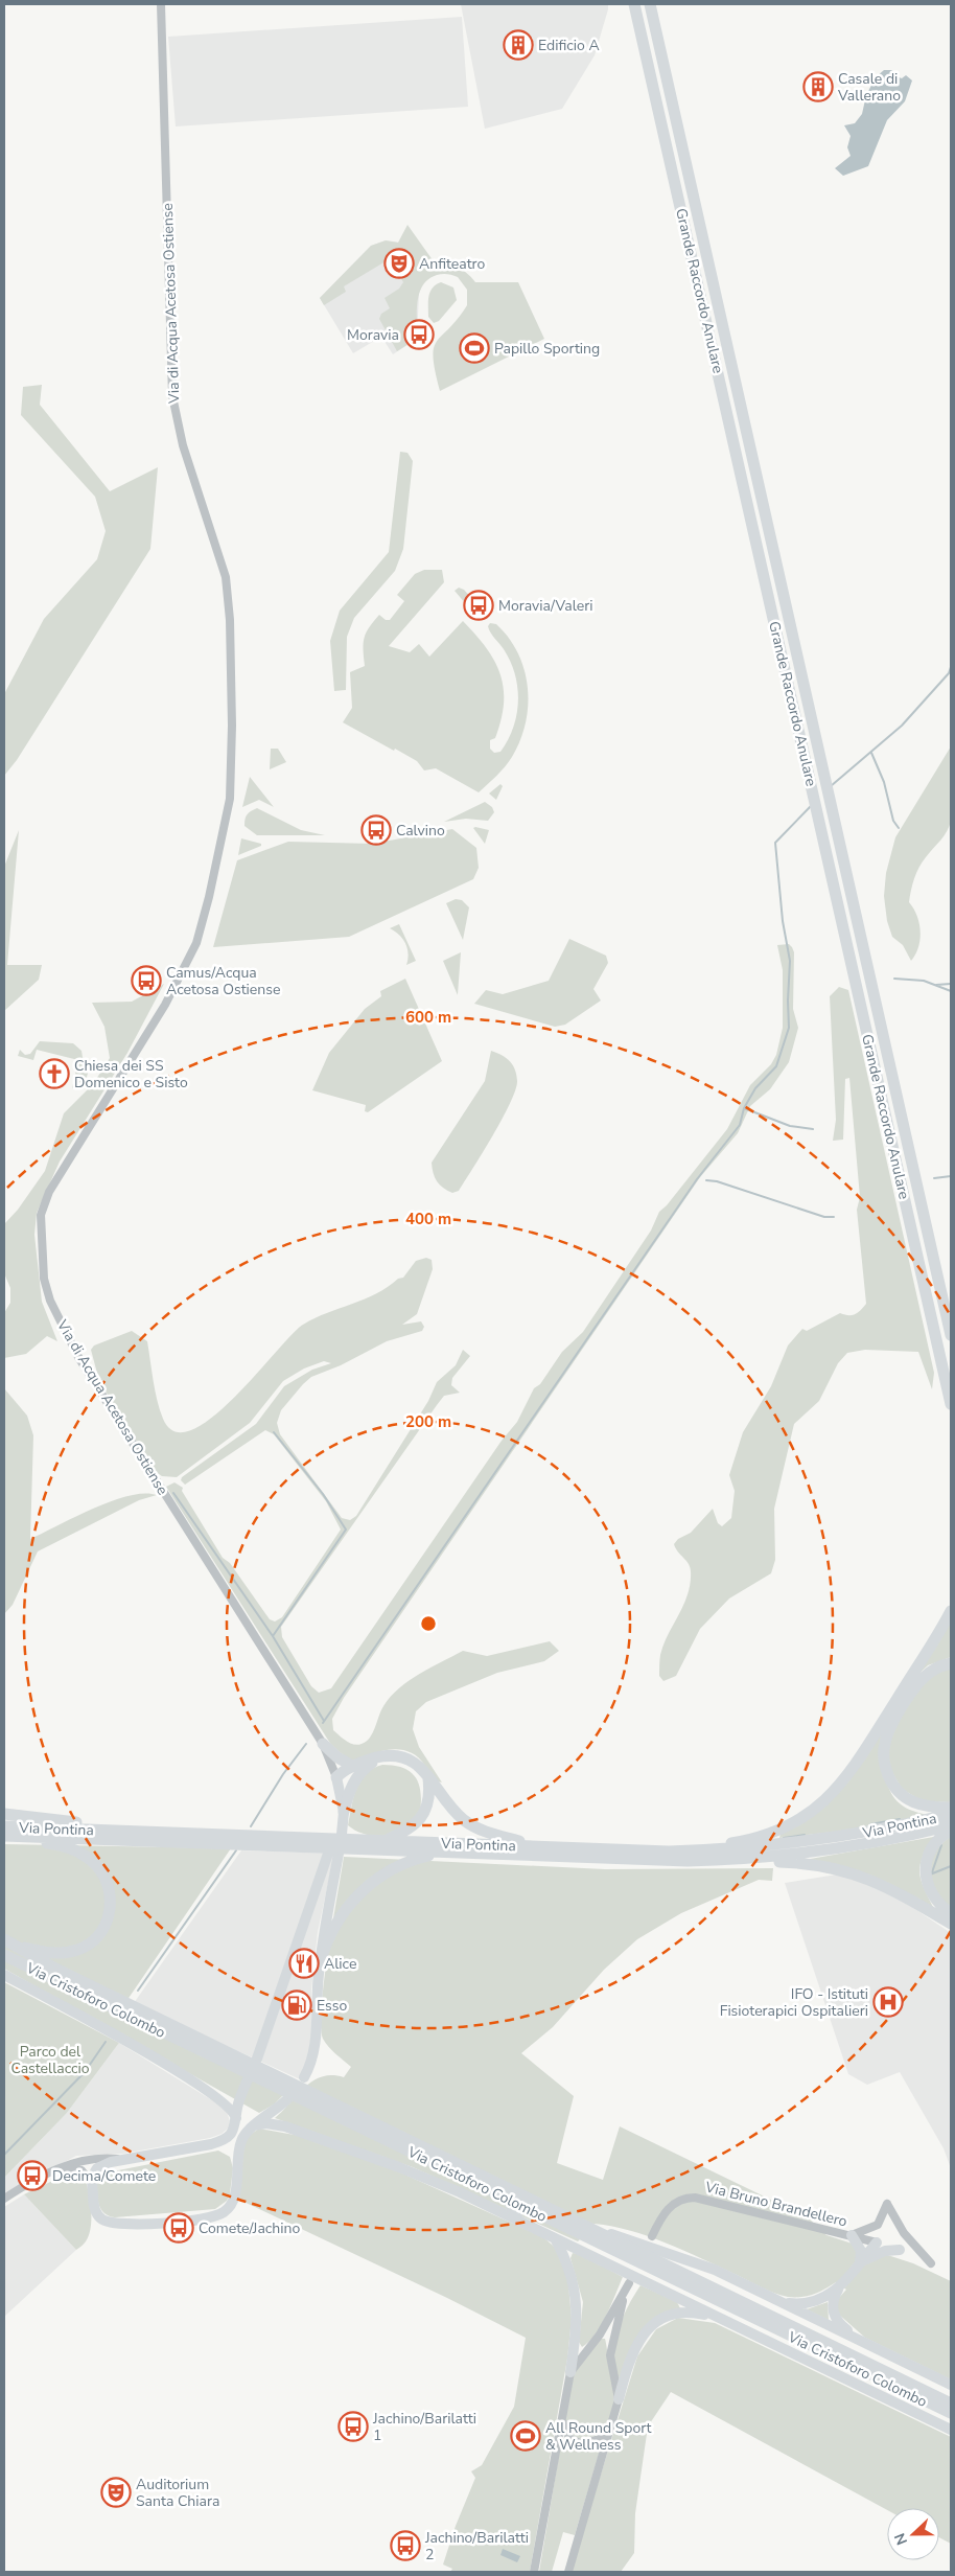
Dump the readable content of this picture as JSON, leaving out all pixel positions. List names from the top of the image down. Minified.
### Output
{"streets":{"highway":["Grande Raccordo Anulare","Via Pontina","Via Cristoforo Colombo"],"main road":["Via di Acqua Acetosa Ostiense"],"street":["Via Bruno Brandellero"]},"parks":["Parco del Castellaccio"],"places":{"building":["Edificio A","Casale di Vallerano"],"theatre":["Anfiteatro","Auditorium Santa Chiara"],"bus stop":["Moravia","Moravia/Valeri","Calvino","Camus/Acqua Acetosa Ostiense","Decima/Comete","Comete/Jachino","Jachino/Barilatti 1","Jachino/Barilatti 2"],"sports":["Papillo Sporting","All Round Sport & Wellness"],"church":["Chiesa dei SS Domenico e Sisto"],"restaurant":["Alice"],"hospital":["IFO - Istituti Fisioterapici Ospitalieri"],"fuel station":["Esso"]},"north":"left","rings":["600 m","400 m","200 m"]}
